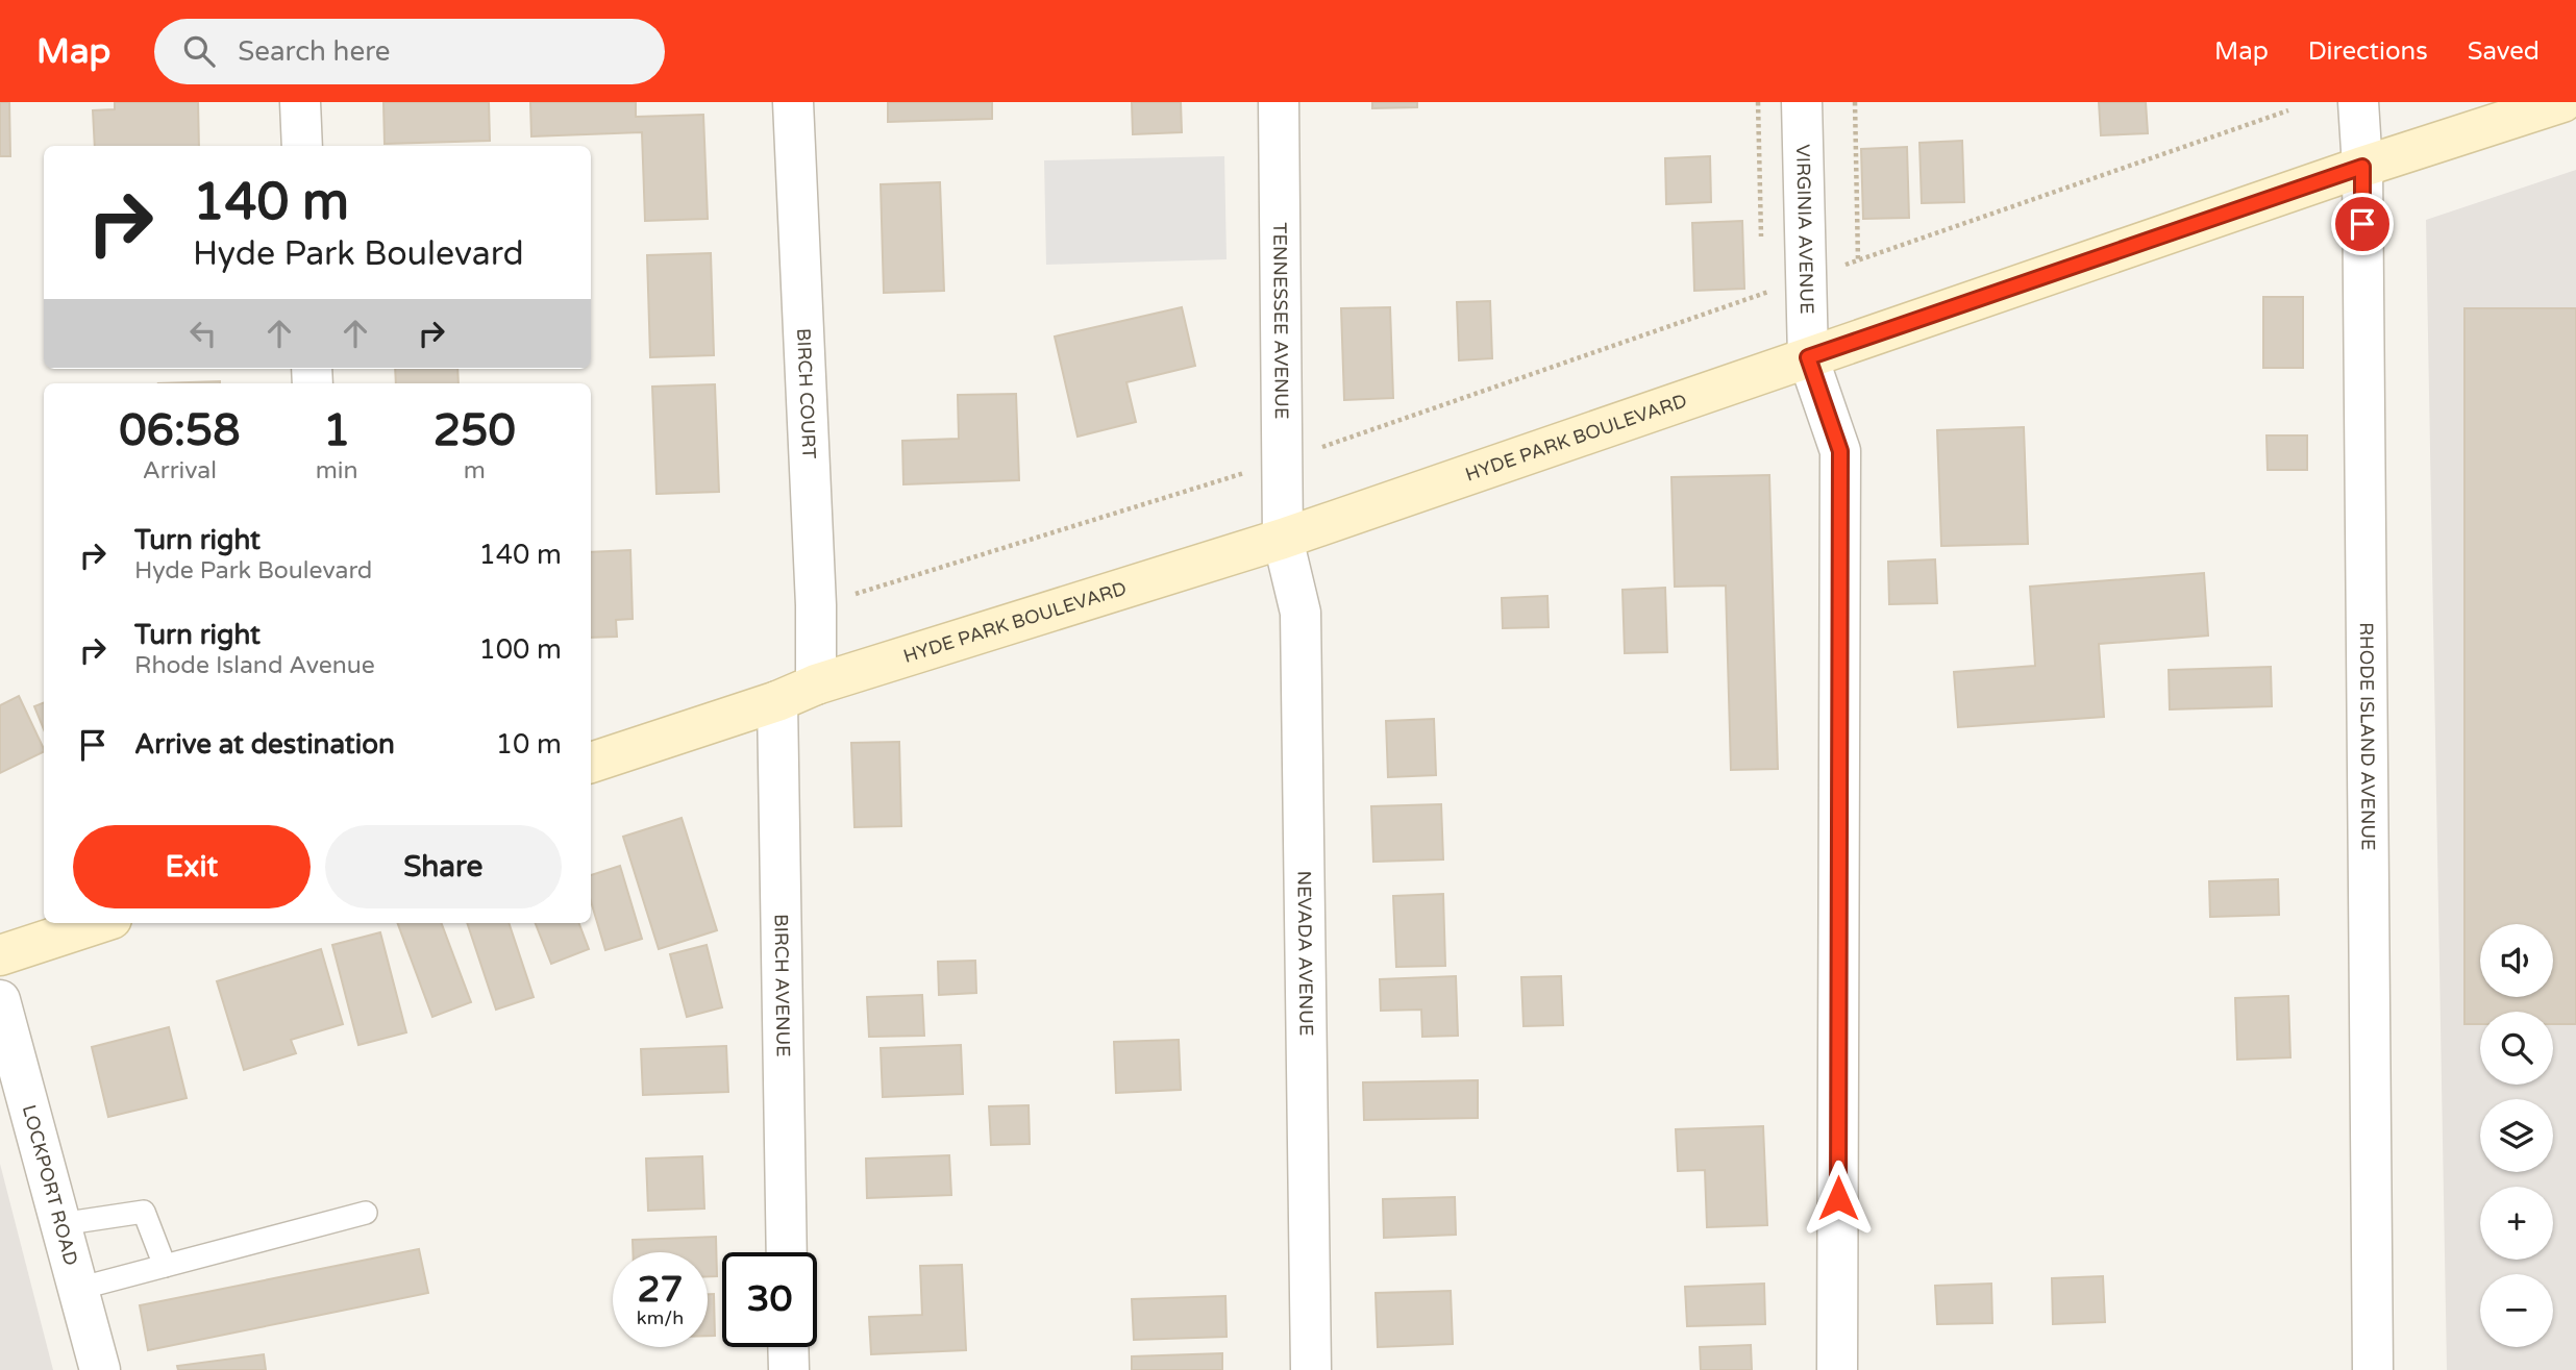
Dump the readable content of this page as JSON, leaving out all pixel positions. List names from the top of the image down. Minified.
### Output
{"streets":{"main road":["HYDE PARK BOULEVARD"],"street":["VIRGINIA AVENUE","TENNESSEE AVENUE","BIRCH COURT","RHODE ISLAND AVENUE","NEVADA AVENUE","BIRCH AVENUE","LOCKPORT ROAD"]},"crossings":[["VIRGINIA AVENUE","HYDE PARK BOULEVARD"],["TENNESSEE AVENUE","HYDE PARK BOULEVARD"],["TENNESSEE AVENUE","NEVADA AVENUE"],["BIRCH COURT","HYDE PARK BOULEVARD"],["HYDE PARK BOULEVARD","RHODE ISLAND AVENUE"],["HYDE PARK BOULEVARD","NEVADA AVENUE"],["HYDE PARK BOULEVARD","BIRCH AVENUE"]],"page":{"header":"Map","search":"Search here","nav":["Map","Directions","Saved"],"turn":["140 m","Hyde Park Boulevard"],"eta":["06:58","Arrival","1","min","250","m"],"list":[{"name":"Turn right","note":"Hyde Park Boulevard","value":"140 m"},{"name":"Turn right","note":"Rhode Island Avenue","value":"100 m"},{"name":"Arrive at destination","value":"10 m"}],"buttons":["Exit","Share"],"map_buttons":["+","−"],"speed":"27 km/h","limit":"30"}}
